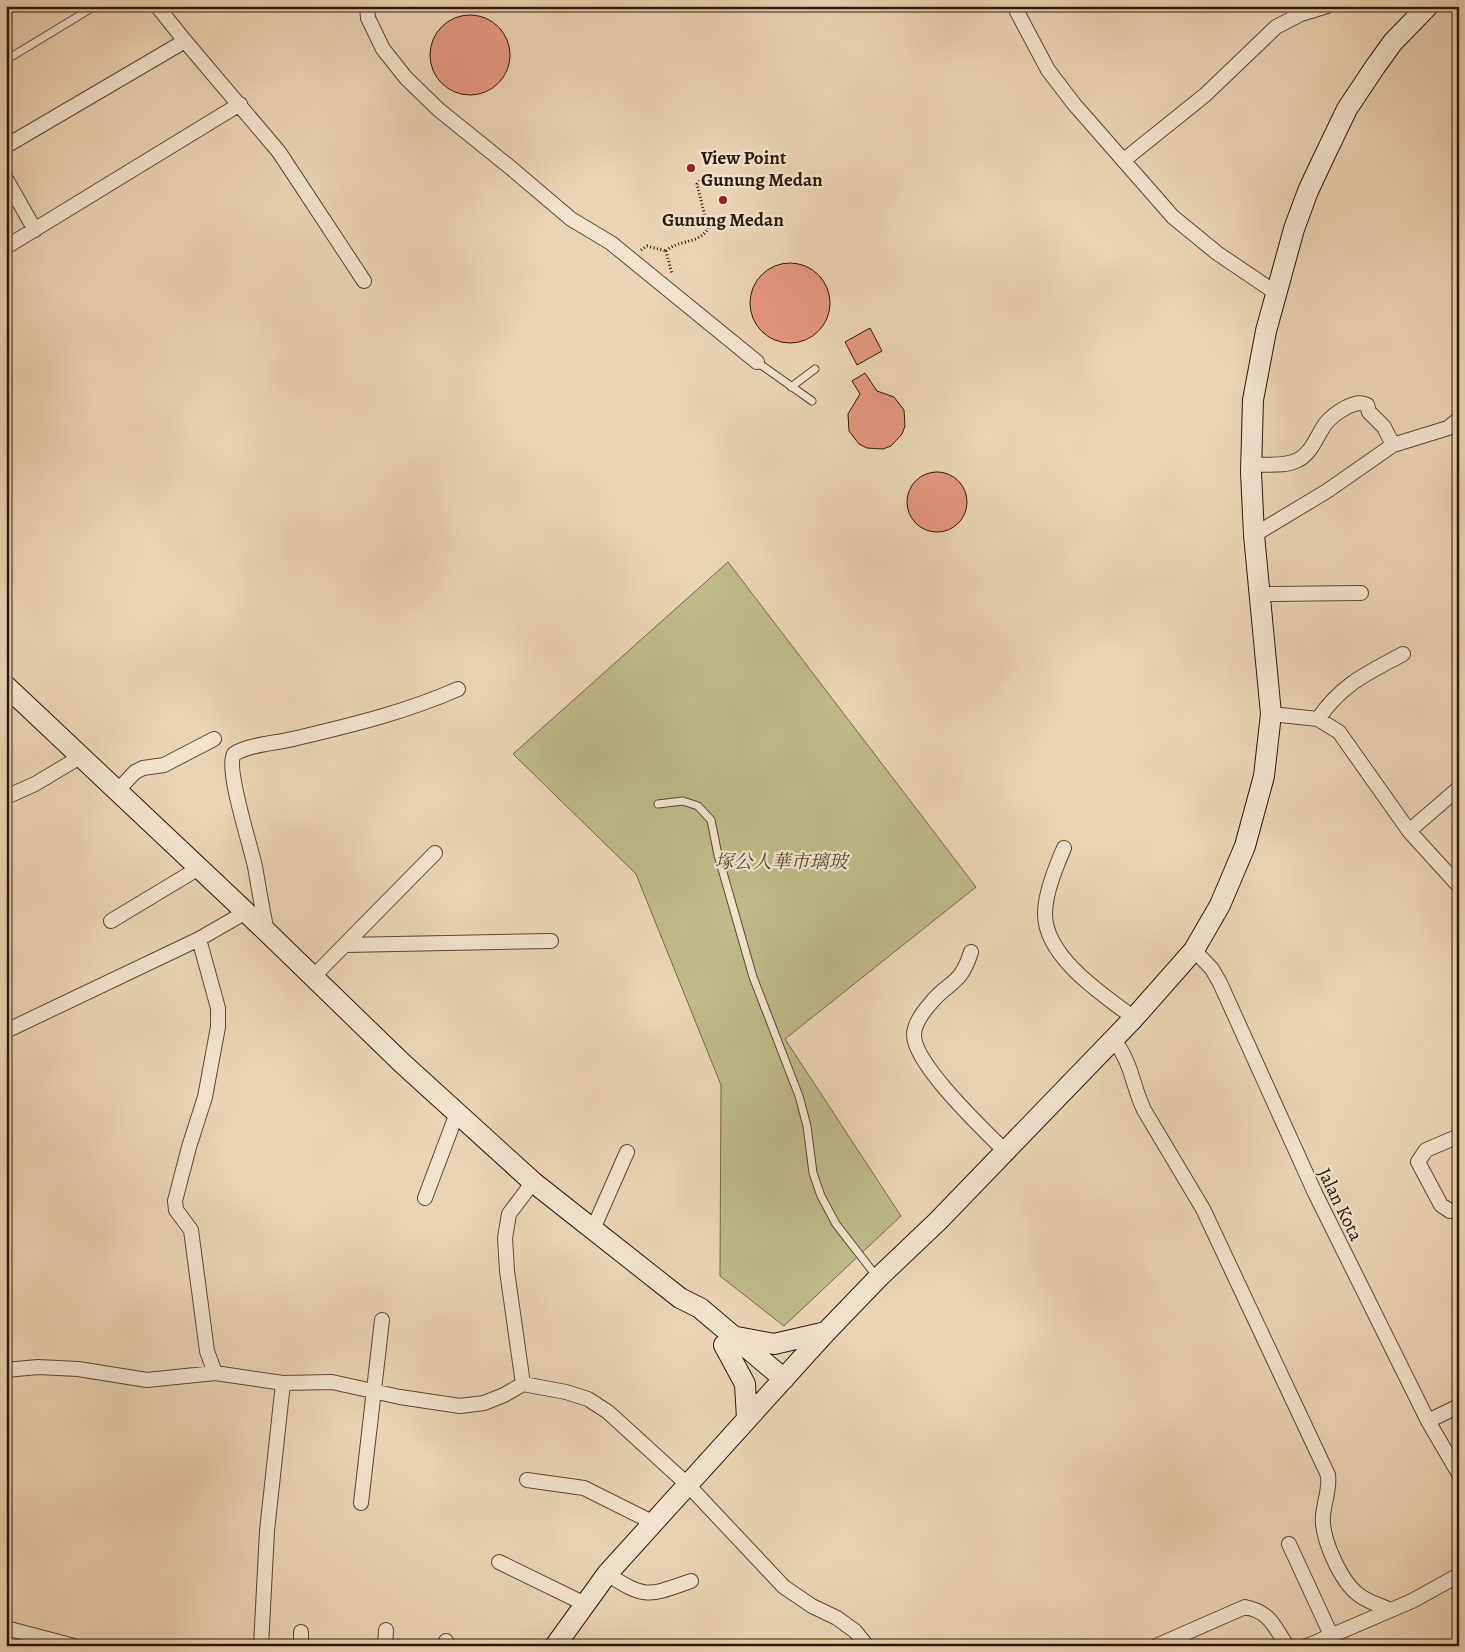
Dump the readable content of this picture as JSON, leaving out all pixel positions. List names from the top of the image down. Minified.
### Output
{"streets":{"street":["Jalan Kota"]},"parks":["塚公人華市璃玻"],"places":["View Point Gunung Medan","Gunung Medan"]}
